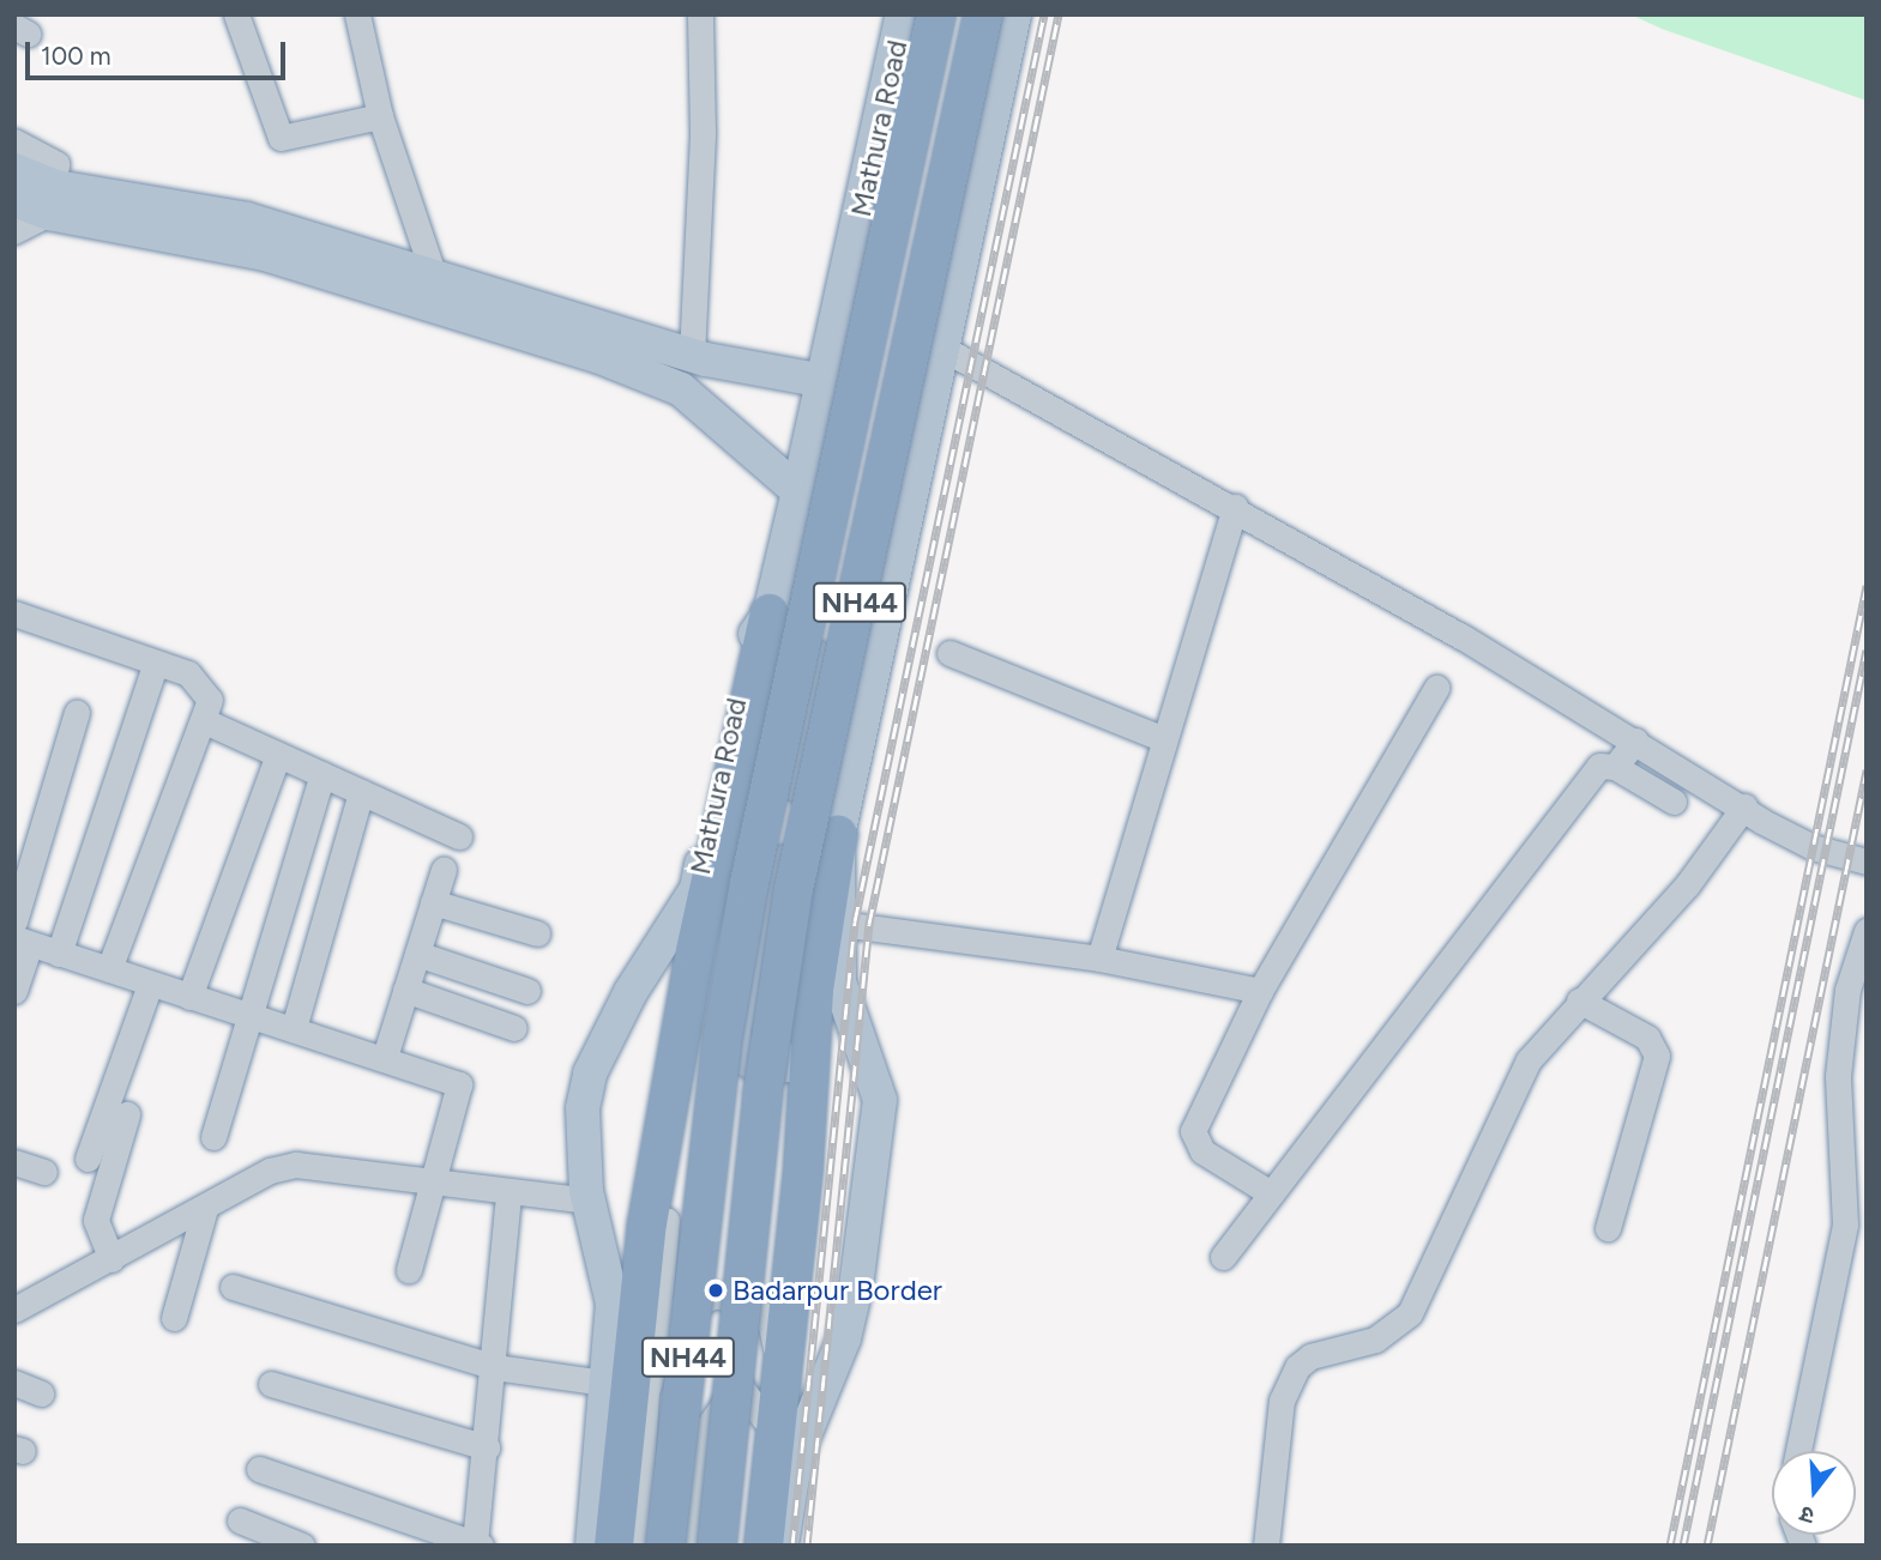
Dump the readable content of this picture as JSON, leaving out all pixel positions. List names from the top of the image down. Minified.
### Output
{"streets":{"highway":["Mathura Road","NH44"]},"places":["Badarpur Border"],"scale_bar":"100 m","north":"bottom"}
